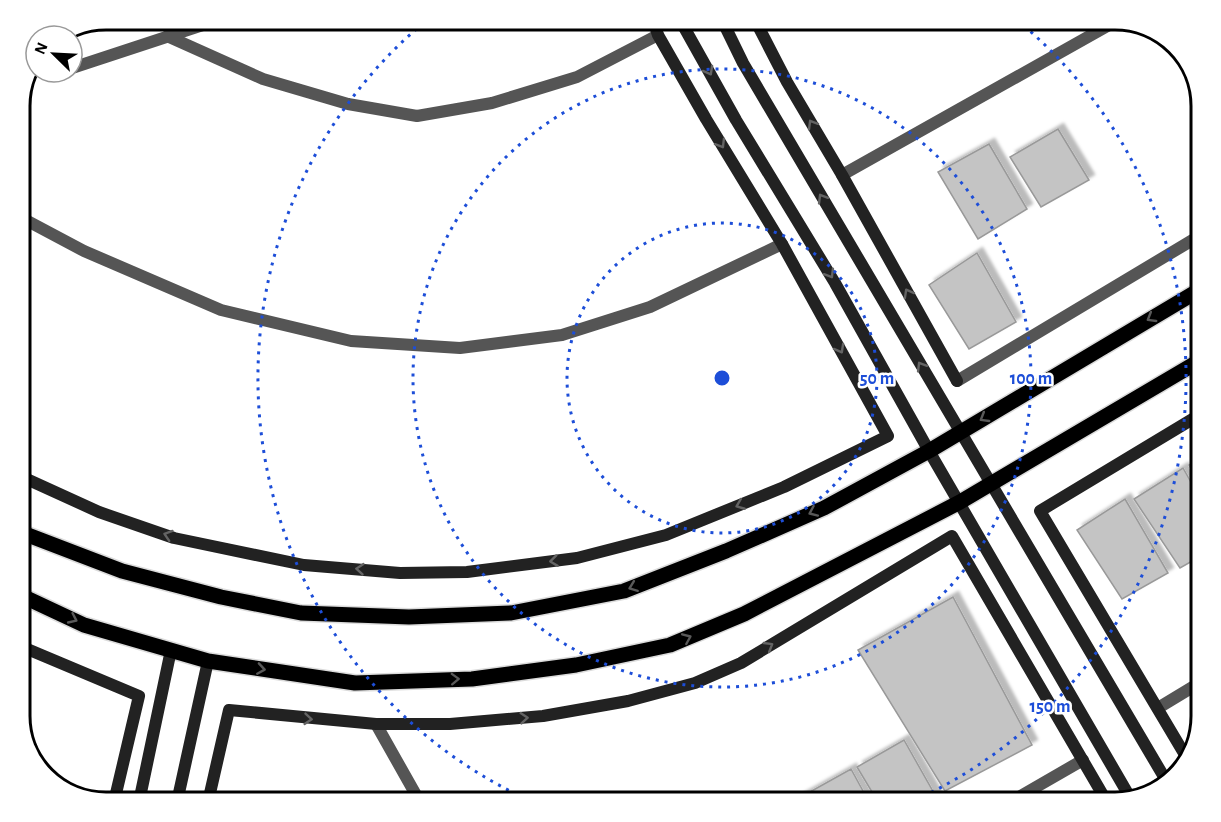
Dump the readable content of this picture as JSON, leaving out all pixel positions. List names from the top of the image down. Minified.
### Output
{"north":"top left","rings":["50 m","100 m","150 m"]}
